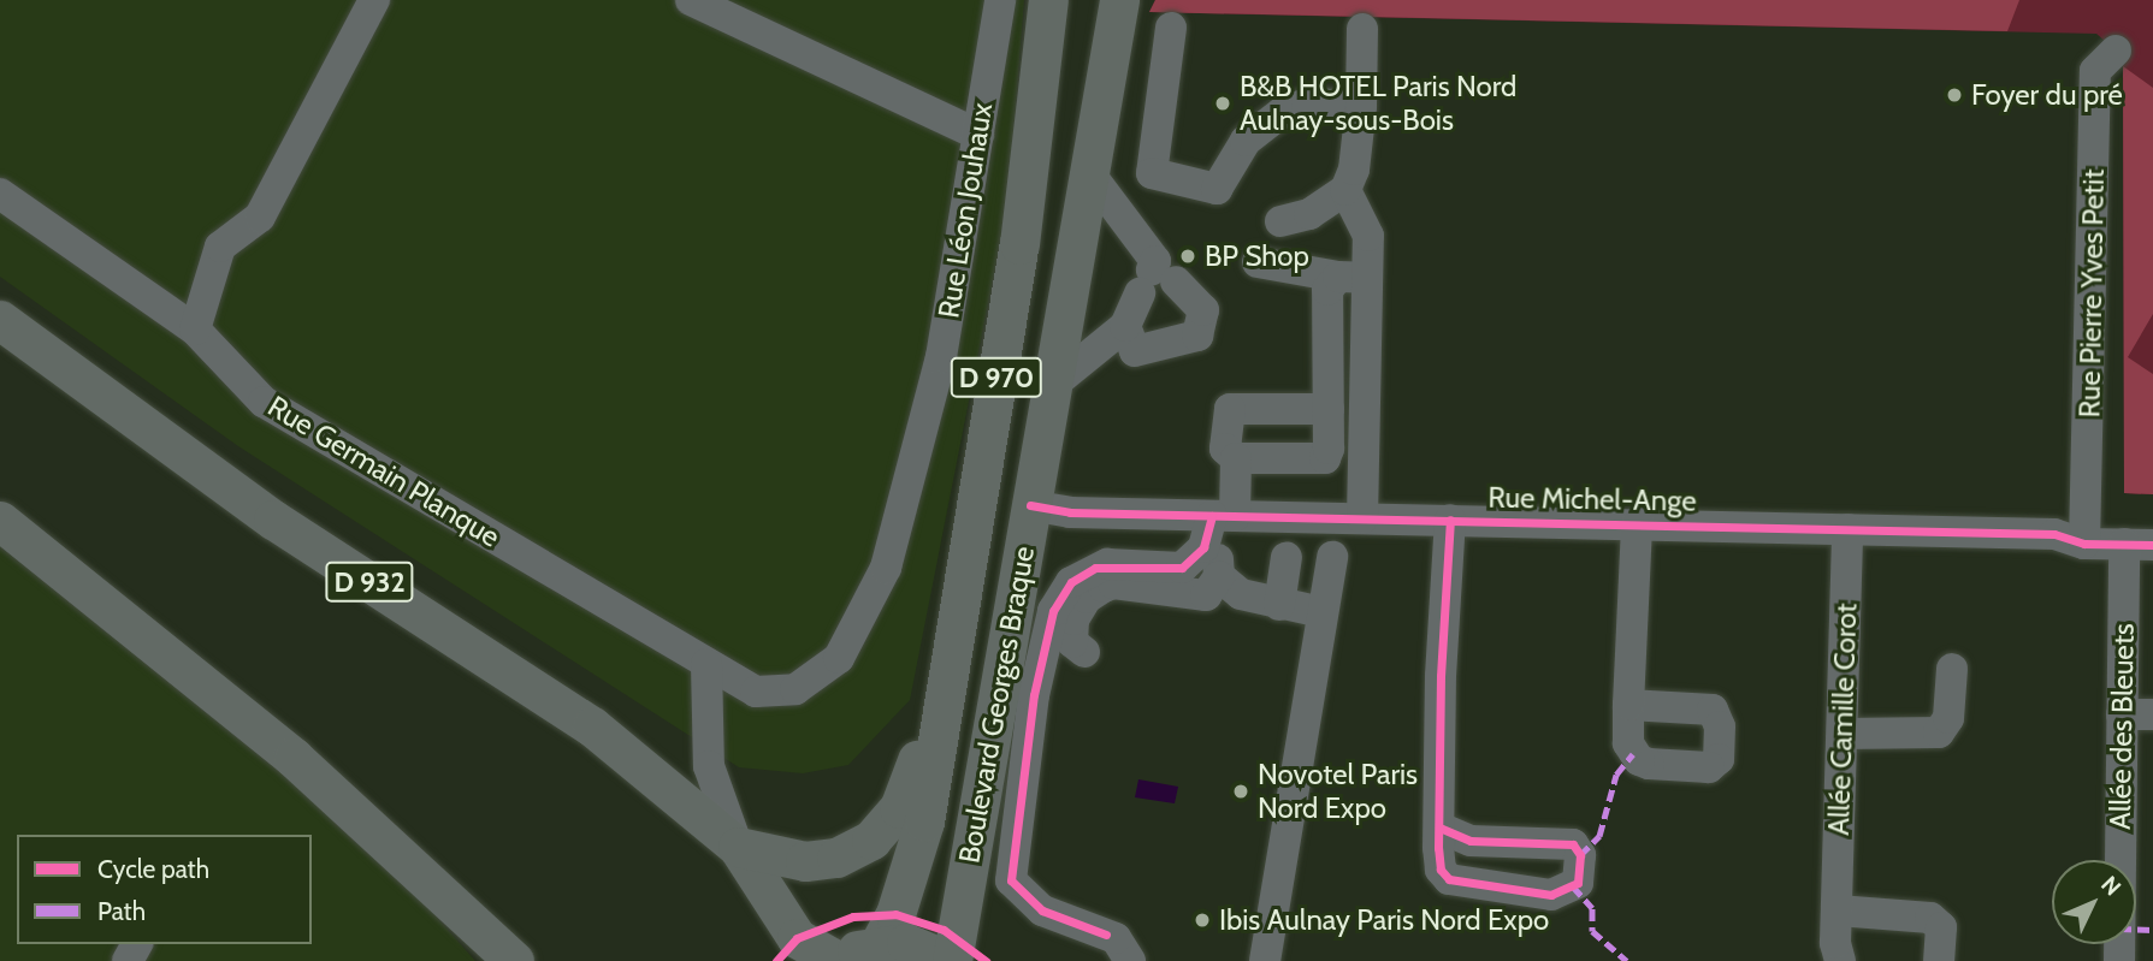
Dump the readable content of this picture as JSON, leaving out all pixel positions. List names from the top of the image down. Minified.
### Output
{"streets":{"main road":["D 970","D 932","Boulevard Georges Braque"],"street":["Rue Léon Jouhaux","Rue Pierre Yves Petit","Rue Germain Planque","Rue Michel-Ange","Allée Camille Corot","Allée des Bleuets"]},"crossings":[["Rue Léon Jouhaux","Rue Germain Planque"],["Rue Pierre Yves Petit","Rue Michel-Ange"],["Rue Michel-Ange","Boulevard Georges Braque"],["Rue Michel-Ange","Allée Camille Corot"],["Rue Michel-Ange","Allée des Bleuets"]],"places":["Foyer du pré","B&B HOTEL Paris Nord Aulnay-sous-Bois","BP Shop","Novotel Paris Nord Expo","Ibis Aulnay Paris Nord Expo"],"legend":["Cycle path","Path"],"north":"top right"}
